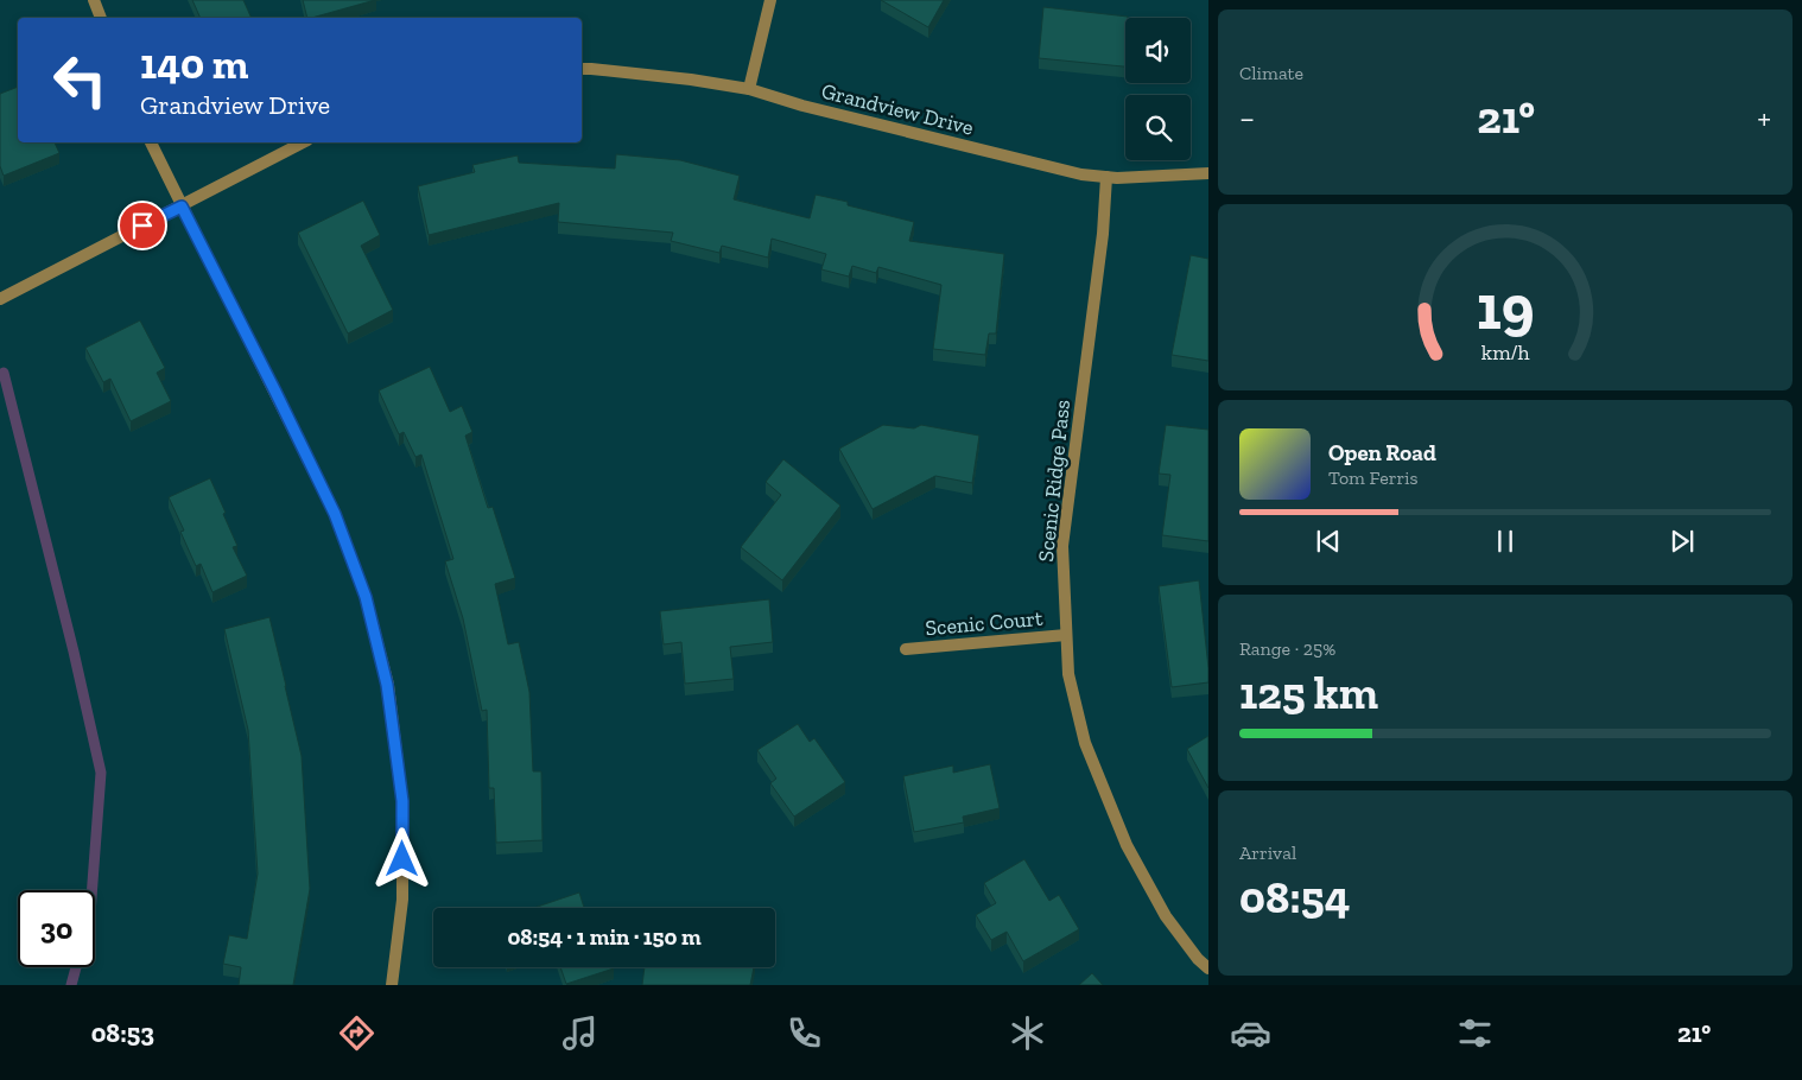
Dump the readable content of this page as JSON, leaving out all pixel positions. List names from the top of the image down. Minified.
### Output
{"streets":{"street":["Grandview Drive","Scenic Ridge Pass","Scenic Court"]},"crossings":[["Grandview Drive","Scenic Ridge Pass"],["Scenic Ridge Pass","Scenic Court"]],"page":{"tile":["Climate",["Range · 25%","125 km"],["Arrival","08:54"]],"turn":["140 m","Grandview Drive"],"heat":["−","21°","+"],"song":["Open Road","Tom Ferris"],"limit":"30","trip":"08:54 · 1 min · 150 m","tabs":["08:53","21°"],"gauge":["19","km/h"]}}
